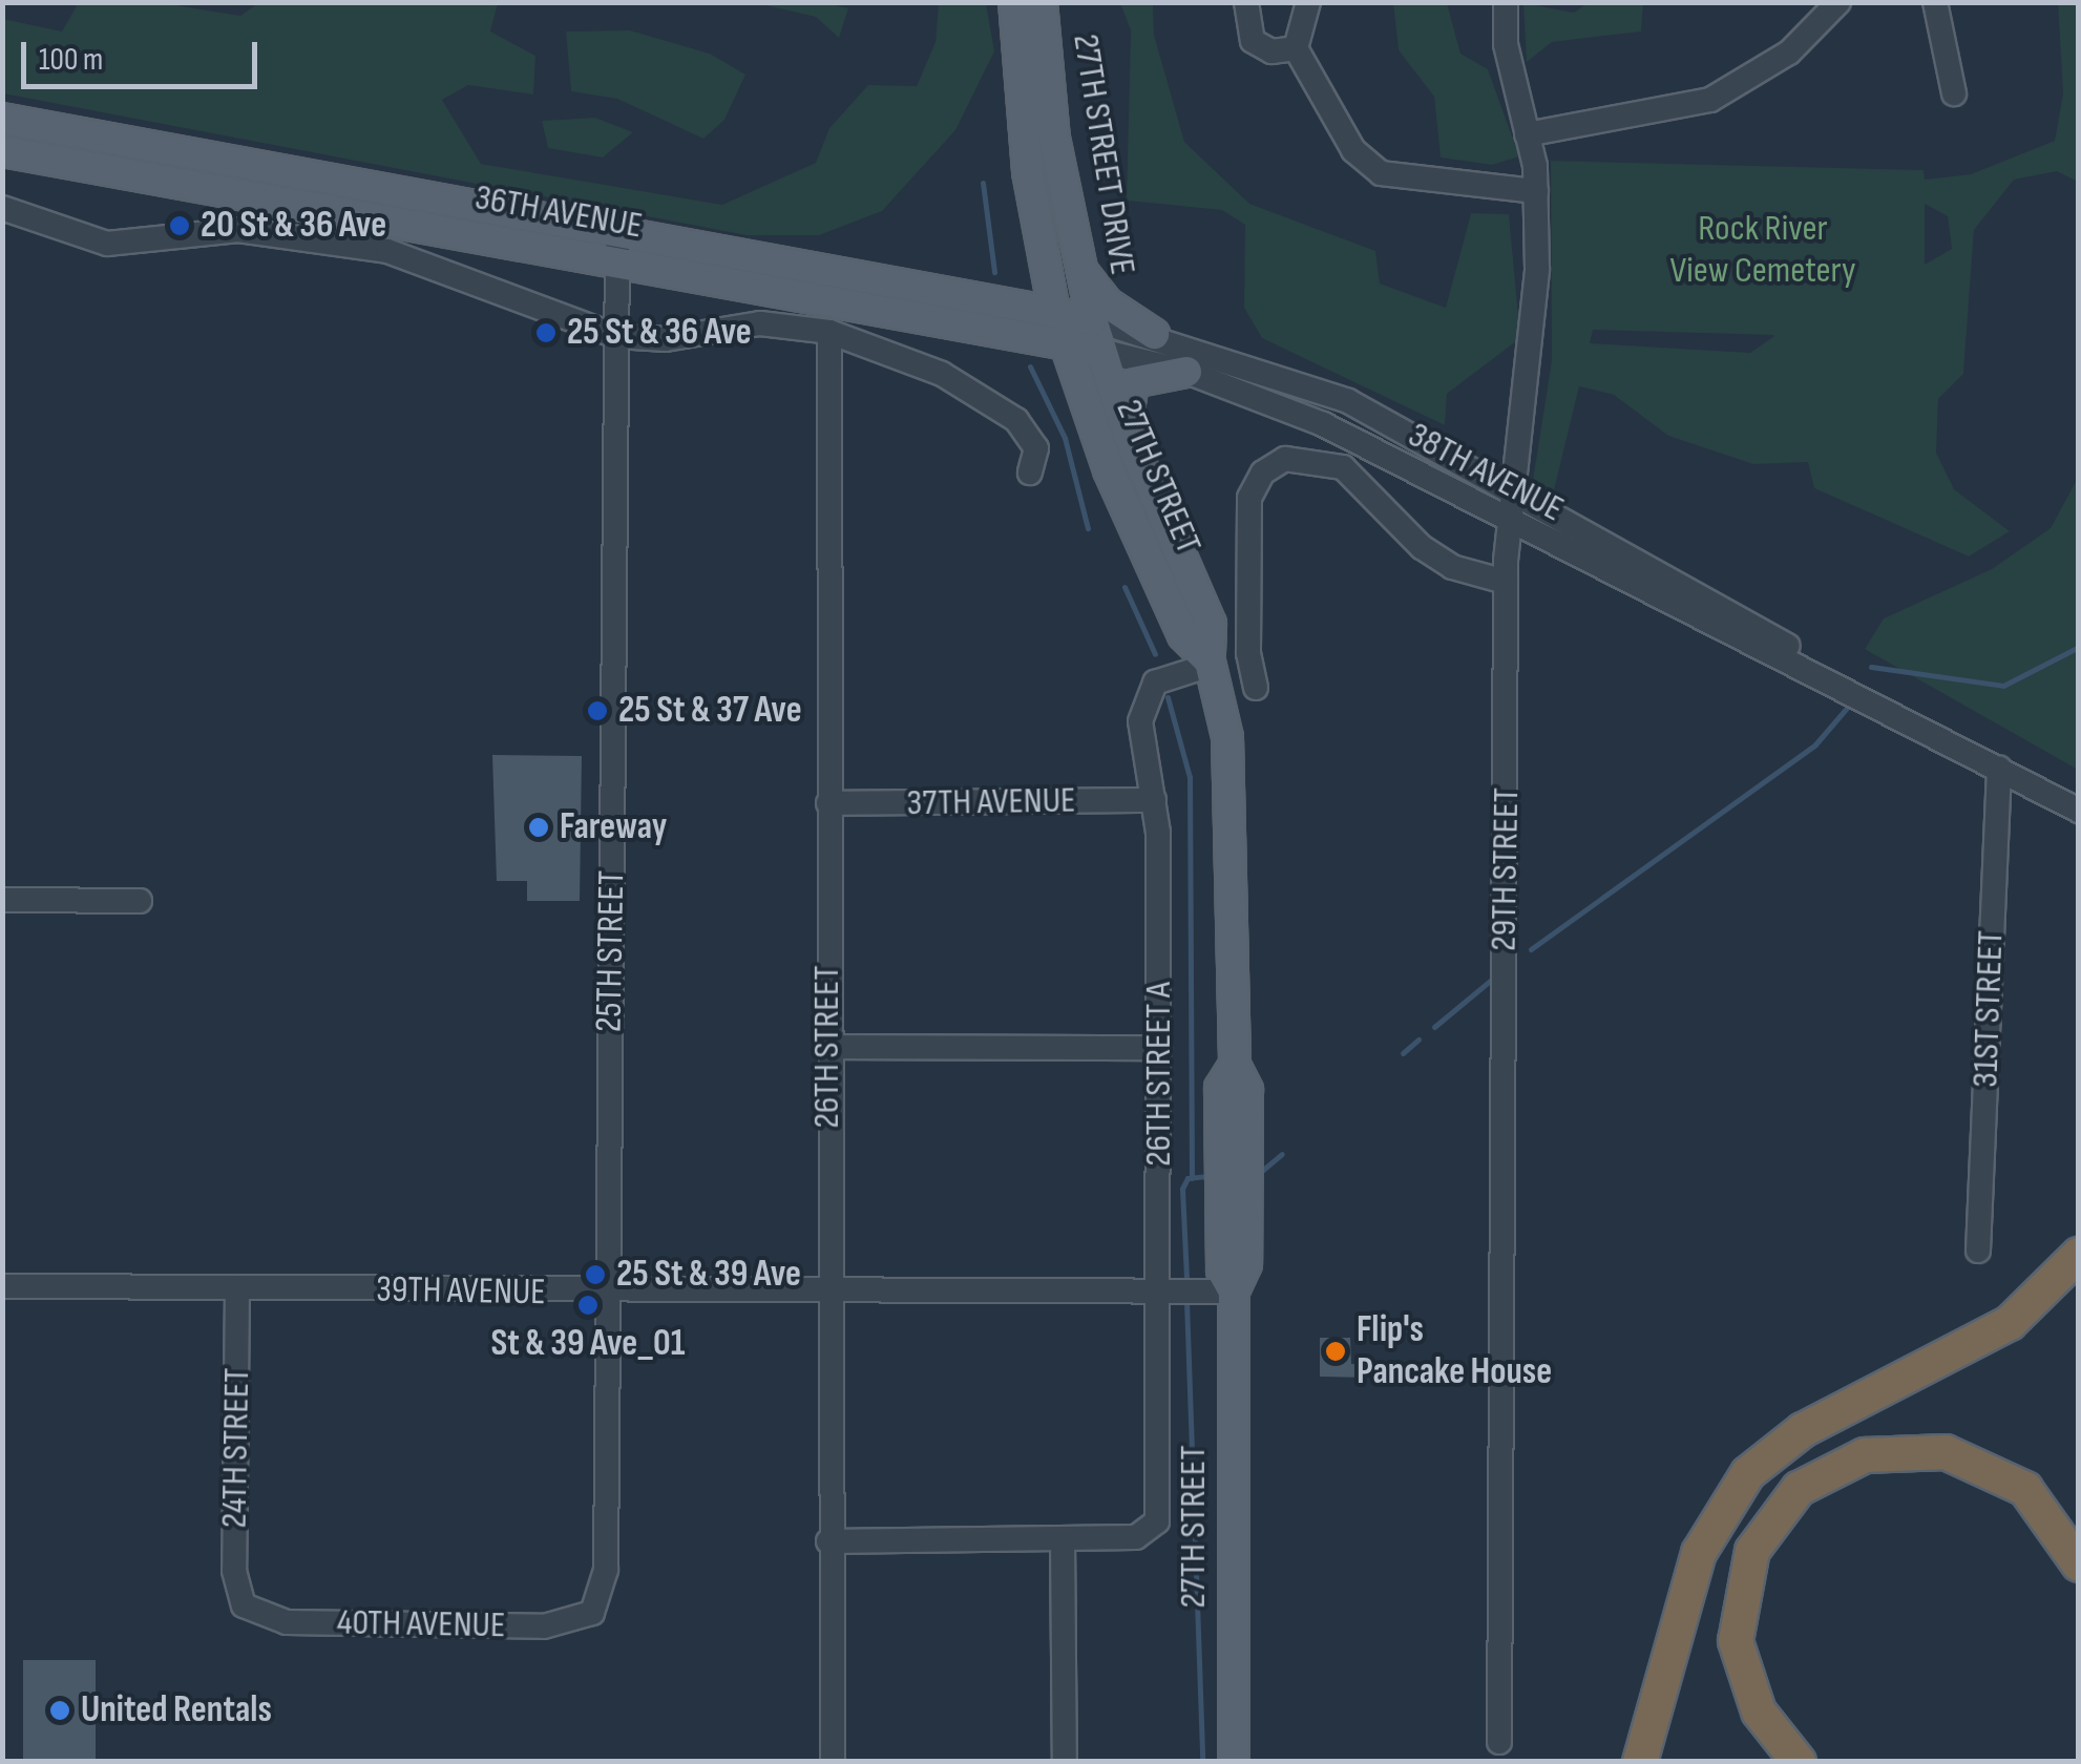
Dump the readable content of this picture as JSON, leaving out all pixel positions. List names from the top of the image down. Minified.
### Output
{"streets":{"main road":["27TH STREET DRIVE","36TH AVENUE","27TH STREET"],"street":["38TH AVENUE","37TH AVENUE","29TH STREET","25TH STREET","31ST STREET","26TH STREET","26TH STREET A","39TH AVENUE","24TH STREET","40TH AVENUE"]},"crossings":[["27TH STREET DRIVE","36TH AVENUE"],["27TH STREET DRIVE","38TH AVENUE"],["27TH STREET DRIVE","27TH STREET"],["36TH AVENUE","38TH AVENUE"],["36TH AVENUE","27TH STREET"],["36TH AVENUE","25TH STREET"],["36TH AVENUE","26TH STREET"],["38TH AVENUE","27TH STREET"],["38TH AVENUE","29TH STREET"],["38TH AVENUE","31ST STREET"],["27TH STREET","29TH STREET"],["27TH STREET","26TH STREET A"],["27TH STREET","39TH AVENUE"],["37TH AVENUE","26TH STREET"],["37TH AVENUE","26TH STREET A"],["25TH STREET","39TH AVENUE"],["25TH STREET","40TH AVENUE"],["26TH STREET","39TH AVENUE"],["26TH STREET A","39TH AVENUE"],["39TH AVENUE","24TH STREET"],["24TH STREET","40TH AVENUE"]],"parks":["Rock River View Cemetery"],"places":["20 St & 36 Ave","25 St & 36 Ave","25 St & 37 Ave","Fareway","25 St & 39 Ave","St & 39 Ave_01","Flip's Pancake House","United Rentals"],"scale_bar":"100 m"}
